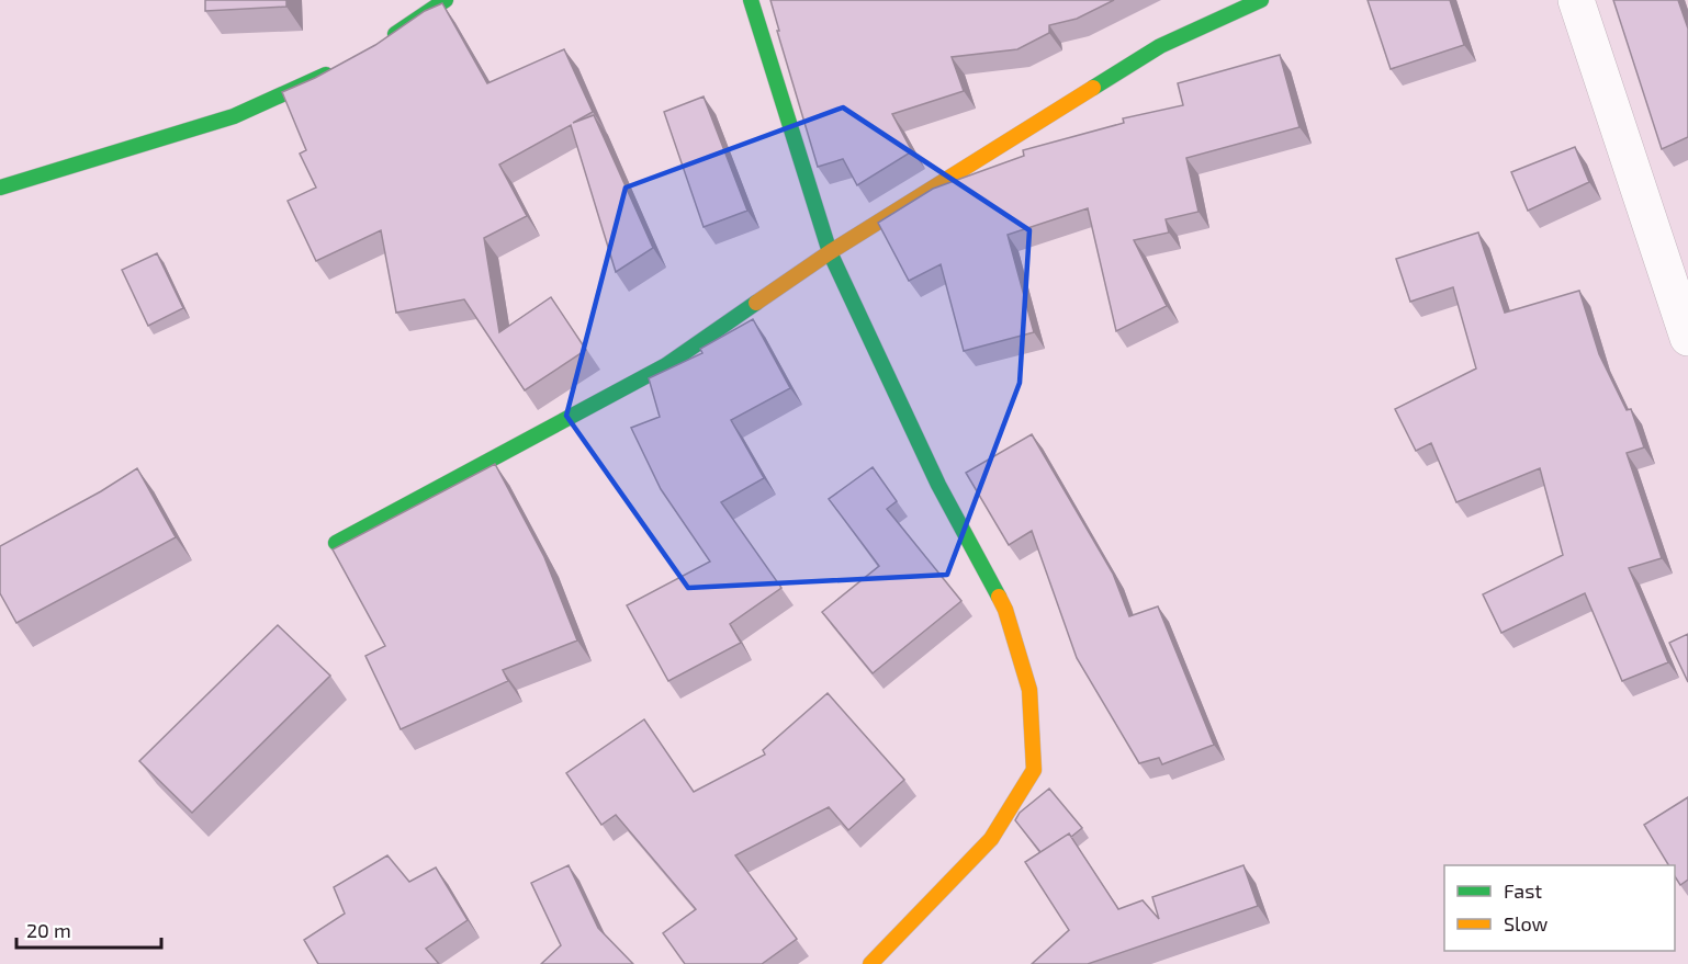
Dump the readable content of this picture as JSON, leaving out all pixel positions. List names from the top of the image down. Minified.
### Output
{"legend":["Fast","Slow"],"scale_bar":"20 m"}
